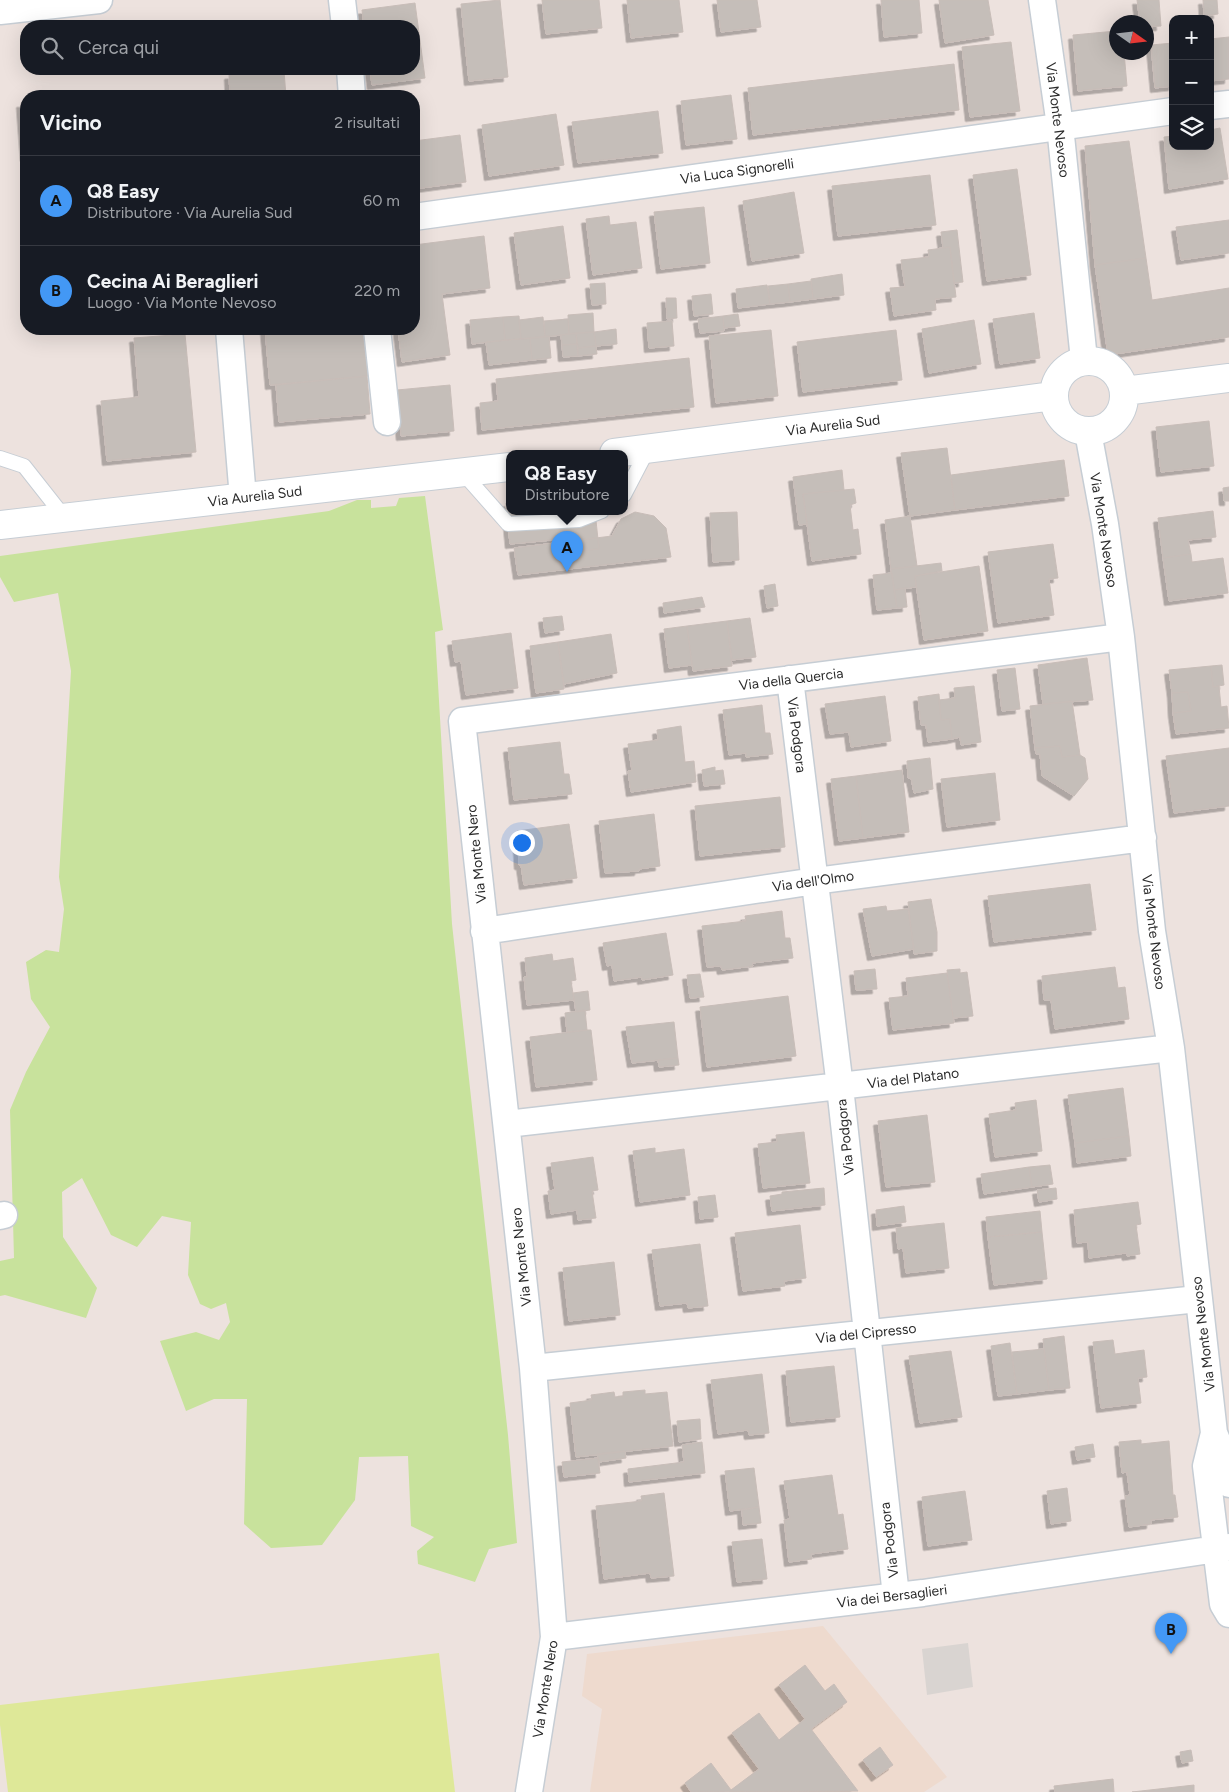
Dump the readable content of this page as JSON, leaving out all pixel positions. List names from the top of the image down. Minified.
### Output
{"streets":{"street":["Via Monte Nevoso","Via Luca Signorelli","Via Aurelia Sud","Via della Quercia","Via Podgora","Via Monte Nero","Via dell'Olmo","Via del Platano","Via del Cipresso","Via dei Bersaglieri"]},"crossings":[["Via Monte Nevoso","Via Luca Signorelli"],["Via Monte Nevoso","Via Aurelia Sud"],["Via Monte Nevoso","Via della Quercia"],["Via Monte Nevoso","Via dell'Olmo"],["Via Monte Nevoso","Via del Platano"],["Via Monte Nevoso","Via del Cipresso"],["Via Monte Nevoso","Via dei Bersaglieri"],["Via della Quercia","Via Podgora"],["Via della Quercia","Via Monte Nero"],["Via Podgora","Via dell'Olmo"],["Via Podgora","Via del Platano"],["Via Podgora","Via del Cipresso"],["Via Podgora","Via dei Bersaglieri"],["Via Monte Nero","Via dell'Olmo"],["Via Monte Nero","Via del Platano"],["Via Monte Nero","Via del Cipresso"],["Via Monte Nero","Via dei Bersaglieri"]],"north":"right","page":{"map_buttons":["+","−"],"search":"Cerca qui","heading":["Vicino","2 risultati"],"list":[{"mark":"A","name":"Q8 Easy","note":"Distributore · Via Aurelia Sud","value":"60 m"},{"mark":"B","name":"Cecina Ai Beraglieri","note":"Luogo · Via Monte Nevoso","value":"220 m"}],"popup":["Q8 Easy","Distributore"],"pins":["A","B"]}}
